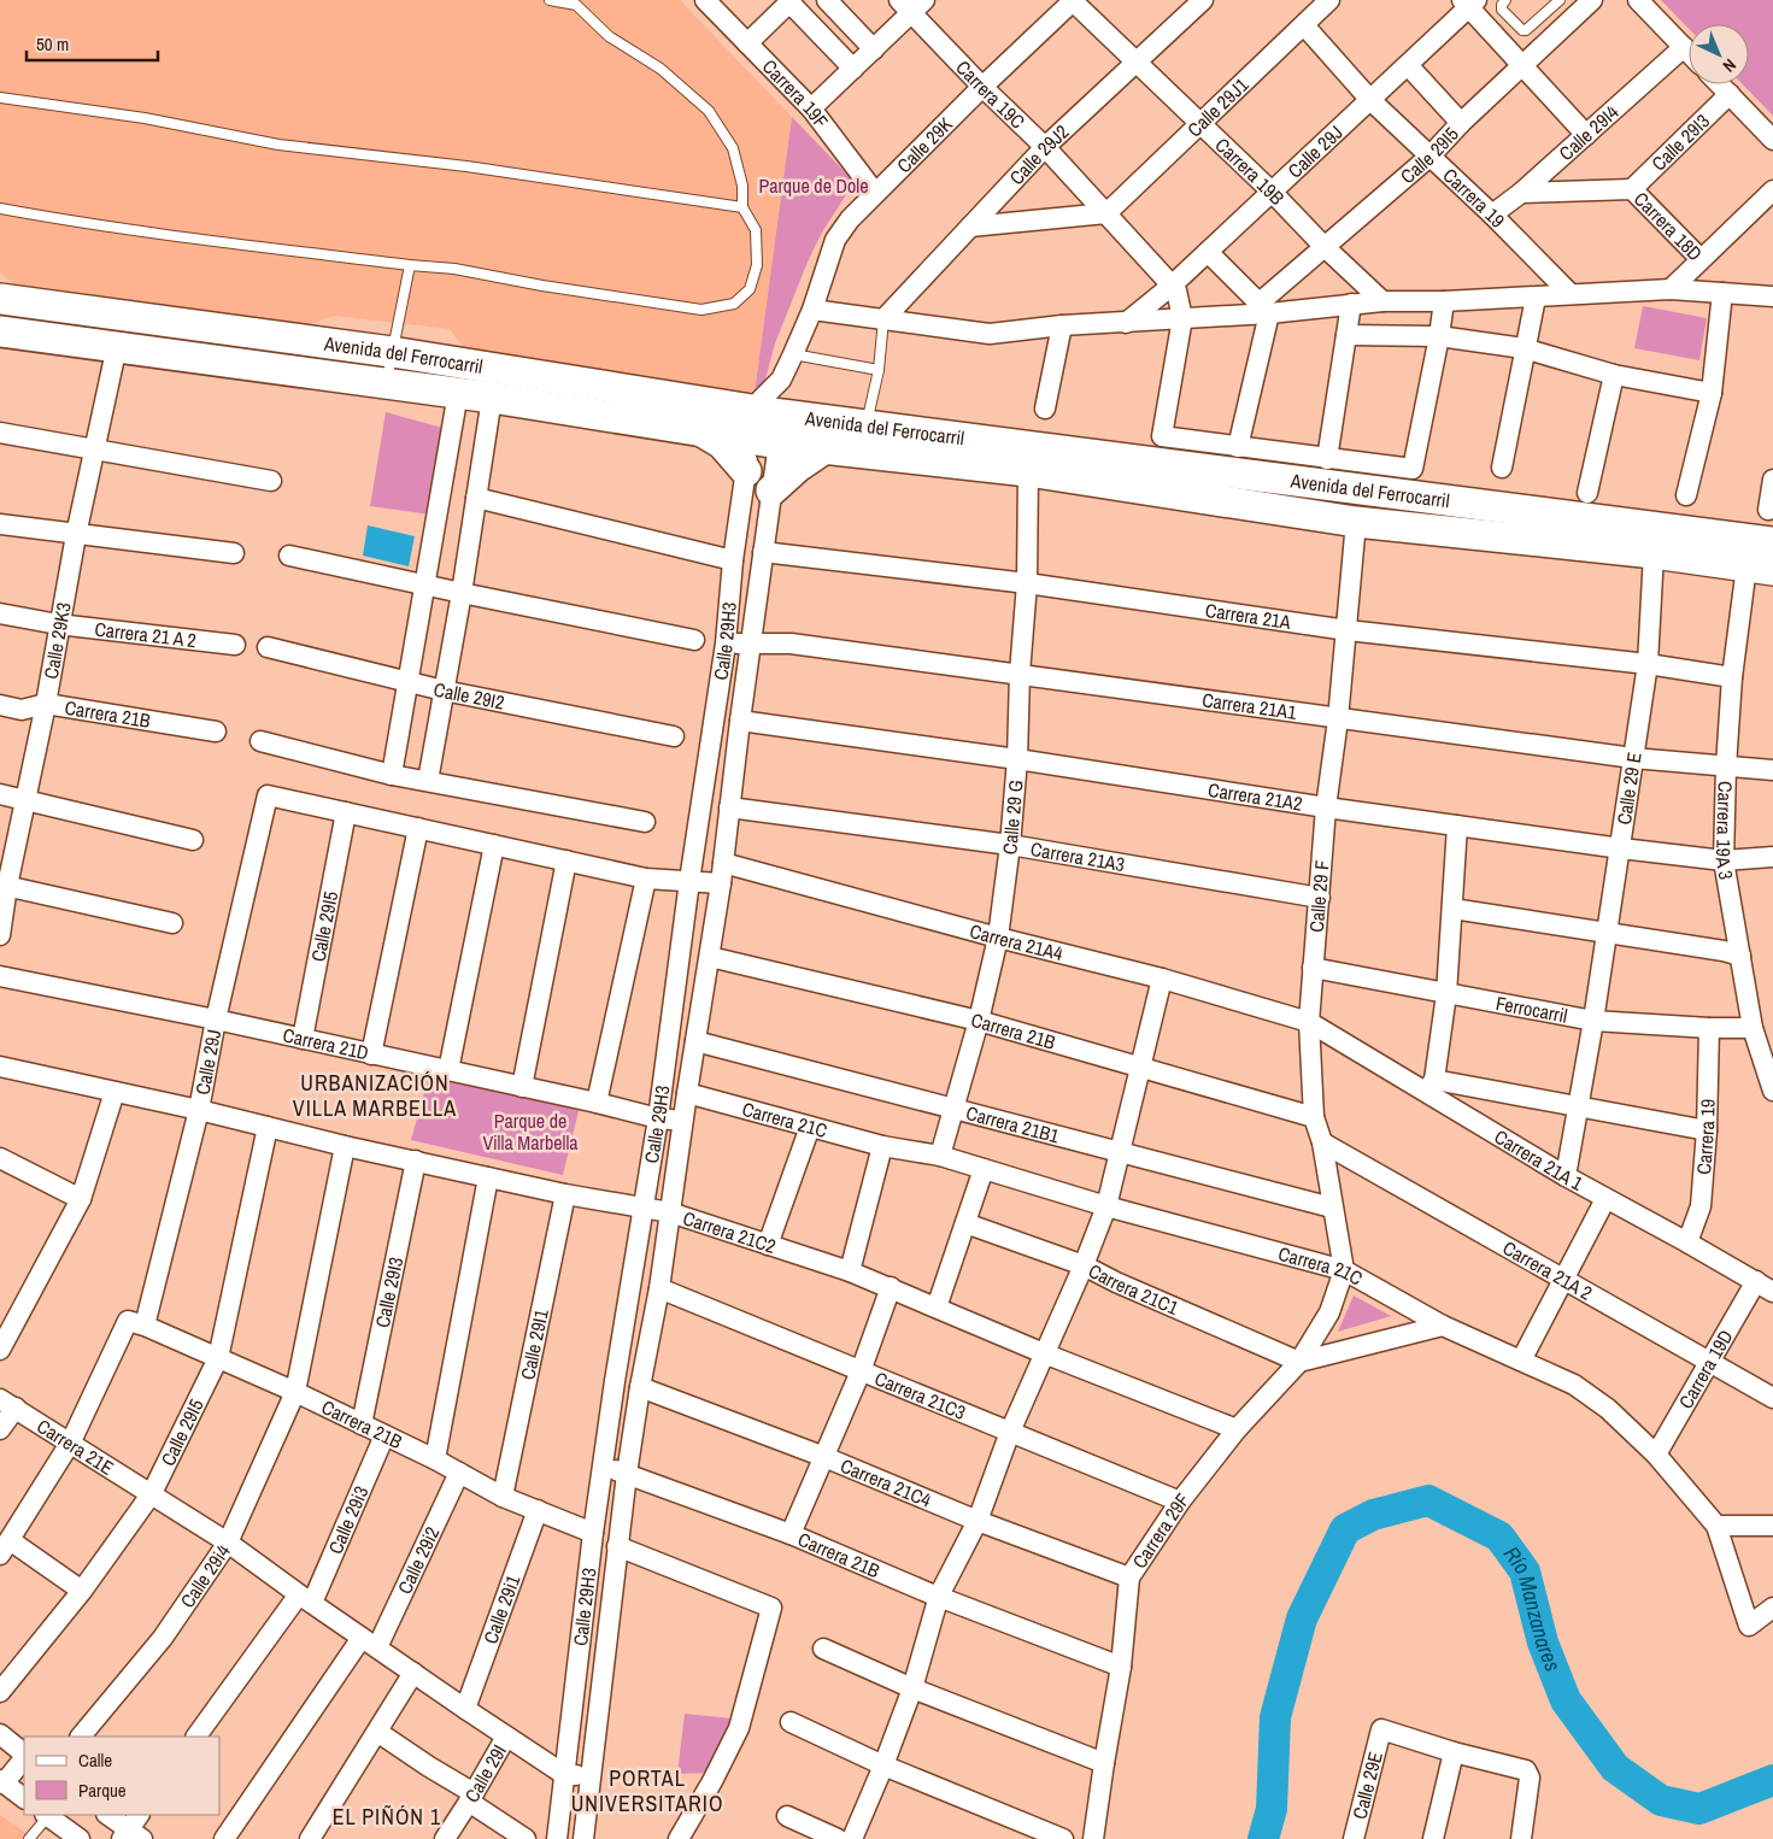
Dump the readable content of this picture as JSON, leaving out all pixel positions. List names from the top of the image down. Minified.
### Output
{"streets":{"main road":["Avenida del Ferrocarril"],"street":["Carrera 19F","Carrera 19C","Calle 29J1","Calle 29I4","Calle 29I3","Calle 29K","Calle 29J","Calle 29I5","Calle 29J2","Carrera 19B","Carrera 19","Carrera 18D","Carrera 21A","Carrera 21 A 2","Calle 29K3","Calle 29H3","Calle 29I2","Carrera 21A1","Carrera 21B","Calle 29 E","Carrera 21A2","Calle 29 G","Carrera 19A 3","Carrera 21A3","Calle 29 F","Carrera 21A4","Ferrocarril","Carrera 21D","Carrera 21C","Carrera 21B1","Carrera 21A 1","Carrera 21C2","Carrera 21A 2","Carrera 21C1","Calle 29I1","Carrera 19D","Carrera 21C3","Carrera 21E","Carrera 21C4","Calle 29i3","Carrera 29F","Calle 29i2","Calle 29i4","Calle 29i1","Calle 29I","Calle 29E"]},"crossings":[["Carrera 19F","Calle 29K"],["Carrera 19C","Calle 29J1"],["Carrera 19C","Calle 29K"],["Carrera 19C","Calle 29J"],["Carrera 19C","Calle 29J2"],["Calle 29J1","Carrera 19B"],["Calle 29J1","Carrera 19"],["Calle 29I4","Carrera 19"],["Calle 29I4","Carrera 18D"],["Calle 29I3","Carrera 18D"],["Calle 29I3","Carrera 21B"],["Calle 29I3","Carrera 21C2"],["Calle 29K","Carrera 19B"],["Calle 29K","Avenida del Ferrocarril"],["Calle 29K","Calle 29H3"],["Calle 29J","Calle 29I5"],["Calle 29J","Carrera 19B"],["Calle 29J","Carrera 19"],["Calle 29J","Carrera 21B"],["Calle 29J","Carrera 21D"],["Calle 29J","Carrera 21C2"],["Calle 29J","Carrera 21E"],["Calle 29I5","Carrera 19B"],["Calle 29I5","Carrera 19"],["Calle 29I5","Carrera 21B"],["Calle 29I5","Carrera 21D"],["Calle 29I5","Carrera 21C2"],["Calle 29I5","Carrera 21E"],["Calle 29J2","Carrera 19B"],["Carrera 19","Ferrocarril"],["Carrera 19","Carrera 21A 1"],["Avenida del Ferrocarril","Calle 29K3"],["Avenida del Ferrocarril","Calle 29H3"],["Avenida del Ferrocarril","Calle 29 E"],["Avenida del Ferrocarril","Calle 29 G"],["Avenida del Ferrocarril","Carrera 19A 3"],["Avenida del Ferrocarril","Calle 29 F"],["Carrera 21A","Calle 29H3"],["Carrera 21A","Calle 29 E"],["Carrera 21A","Calle 29 G"],["Carrera 21A","Carrera 19A 3"],["Carrera 21A","Calle 29 F"],["Carrera 21 A 2","Calle 29K3"],["Calle 29K3","Carrera 21B"],["Calle 29H3","Carrera 21A1"],["Calle 29H3","Carrera 21B"],["Calle 29H3","Carrera 21A2"],["Calle 29H3","Carrera 21A3"],["Calle 29H3","Carrera 21A4"],["Calle 29H3","Carrera 21D"],["Calle 29H3","Carrera 21C"],["Calle 29H3","Carrera 21B1"],["Calle 29H3","Carrera 21C2"],["Calle 29H3","Carrera 21C3"],["Calle 29H3","Carrera 21E"],["Calle 29H3","Carrera 21C4"],["Carrera 21A1","Calle 29 E"],["Carrera 21A1","Calle 29 G"],["Carrera 21A1","Carrera 19A 3"],["Carrera 21A1","Calle 29 F"],["Carrera 21B","Calle 29 G"],["Carrera 21B","Calle 29 F"],["Carrera 21B","Calle 29I1"],["Carrera 21B","Calle 29i3"],["Carrera 21B","Carrera 29F"],["Carrera 21B","Calle 29i2"],["Carrera 21B","Calle 29i4"],["Carrera 21B","Calle 29i1"],["Calle 29 E","Carrera 21A2"],["Calle 29 E","Ferrocarril"],["Carrera 21A2","Calle 29 G"],["Carrera 21A2","Carrera 19A 3"],["Carrera 21A2","Calle 29 F"],["Calle 29 G","Carrera 21A3"],["Calle 29 G","Carrera 21A4"],["Calle 29 G","Carrera 21C"],["Calle 29 G","Carrera 21B1"],["Carrera 19A 3","Ferrocarril"],["Carrera 21A3","Calle 29 F"],["Calle 29 F","Carrera 21A4"],["Calle 29 F","Ferrocarril"],["Calle 29 F","Carrera 21C"],["Calle 29 F","Carrera 21B1"],["Calle 29 F","Carrera 21A 1"],["Calle 29 F","Carrera 21A 2"],["Calle 29 F","Carrera 29F"],["Carrera 21A4","Carrera 21A 1"],["Carrera 21C","Carrera 19D"],["Carrera 21C","Carrera 29F"],["Carrera 21A 1","Carrera 19D"],["Carrera 21C2","Calle 29I1"],["Carrera 21C2","Carrera 29F"],["Carrera 21A 2","Carrera 19D"],["Carrera 21C1","Carrera 29F"],["Carrera 21C3","Carrera 29F"],["Carrera 21E","Calle 29i3"],["Carrera 21E","Calle 29i2"],["Carrera 21E","Calle 29i4"],["Carrera 21E","Calle 29i1"],["Carrera 21E","Calle 29I"],["Carrera 21C4","Carrera 29F"]],"districts":["URBANIZACIÓN VILLA MARBELLA","PORTAL UNIVERSITARIO","EL PIÑÓN 1"],"water":["Río Manzanares"],"parks":["Parque de Dole","Parque de Villa Marbella"],"legend":["Calle","Parque"],"scale_bar":"50 m","north":"bottom right"}
